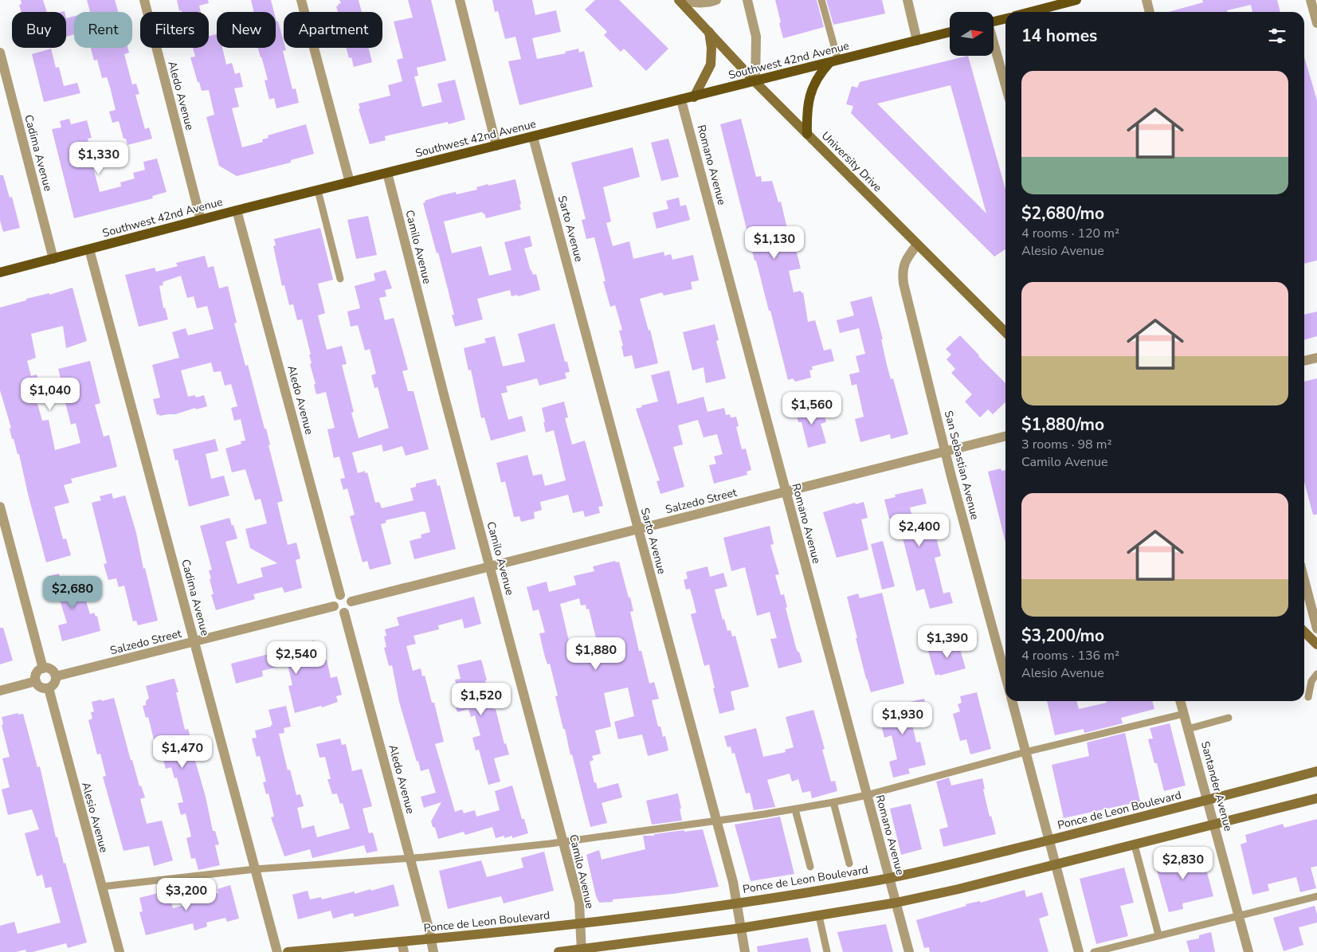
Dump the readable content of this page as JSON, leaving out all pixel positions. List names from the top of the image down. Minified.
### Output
{"streets":{"main road":["Southwest 42nd Avenue"],"street":["Aledo Avenue","Cadima Avenue","University Drive","Romano Avenue","Sarto Avenue","Camilo Avenue","San Sebastian Avenue","Salzedo Street","Santander Avenue","Ponce de Leon Boulevard","Alesio Avenue"]},"crossings":[["Southwest 42nd Avenue","Aledo Avenue"],["Southwest 42nd Avenue","Cadima Avenue"],["Southwest 42nd Avenue","University Drive"],["Southwest 42nd Avenue","Romano Avenue"],["Southwest 42nd Avenue","Sarto Avenue"],["Southwest 42nd Avenue","Camilo Avenue"],["Aledo Avenue","Salzedo Street"],["Aledo Avenue","Ponce de Leon Boulevard"],["Cadima Avenue","Salzedo Street"],["University Drive","San Sebastian Avenue"],["Romano Avenue","Salzedo Street"],["Romano Avenue","Ponce de Leon Boulevard"],["Sarto Avenue","Salzedo Street"],["Sarto Avenue","Ponce de Leon Boulevard"],["Camilo Avenue","Salzedo Street"],["Camilo Avenue","Ponce de Leon Boulevard"],["San Sebastian Avenue","Salzedo Street"],["Salzedo Street","Alesio Avenue"],["Santander Avenue","Ponce de Leon Boulevard"]],"north":"right","page":{"chip":["Buy","Rent","Filters","New","Apartment"],"heading":"14 homes","list":[{"name":"$2,680/mo","note":"4 rooms · 120 m² · Alesio Avenue"},{"name":"$1,880/mo","note":"3 rooms · 98 m² · Camilo Avenue"},{"name":"$3,200/mo","note":"4 rooms · 136 m² · Alesio Avenue"}],"price":["$1,330","$1,130","$1,040","$1,560","$2,400","$2,680","$1,390","$1,880","$2,540","$1,520","$1,930","$1,470","$2,830","$3,200"]}}
